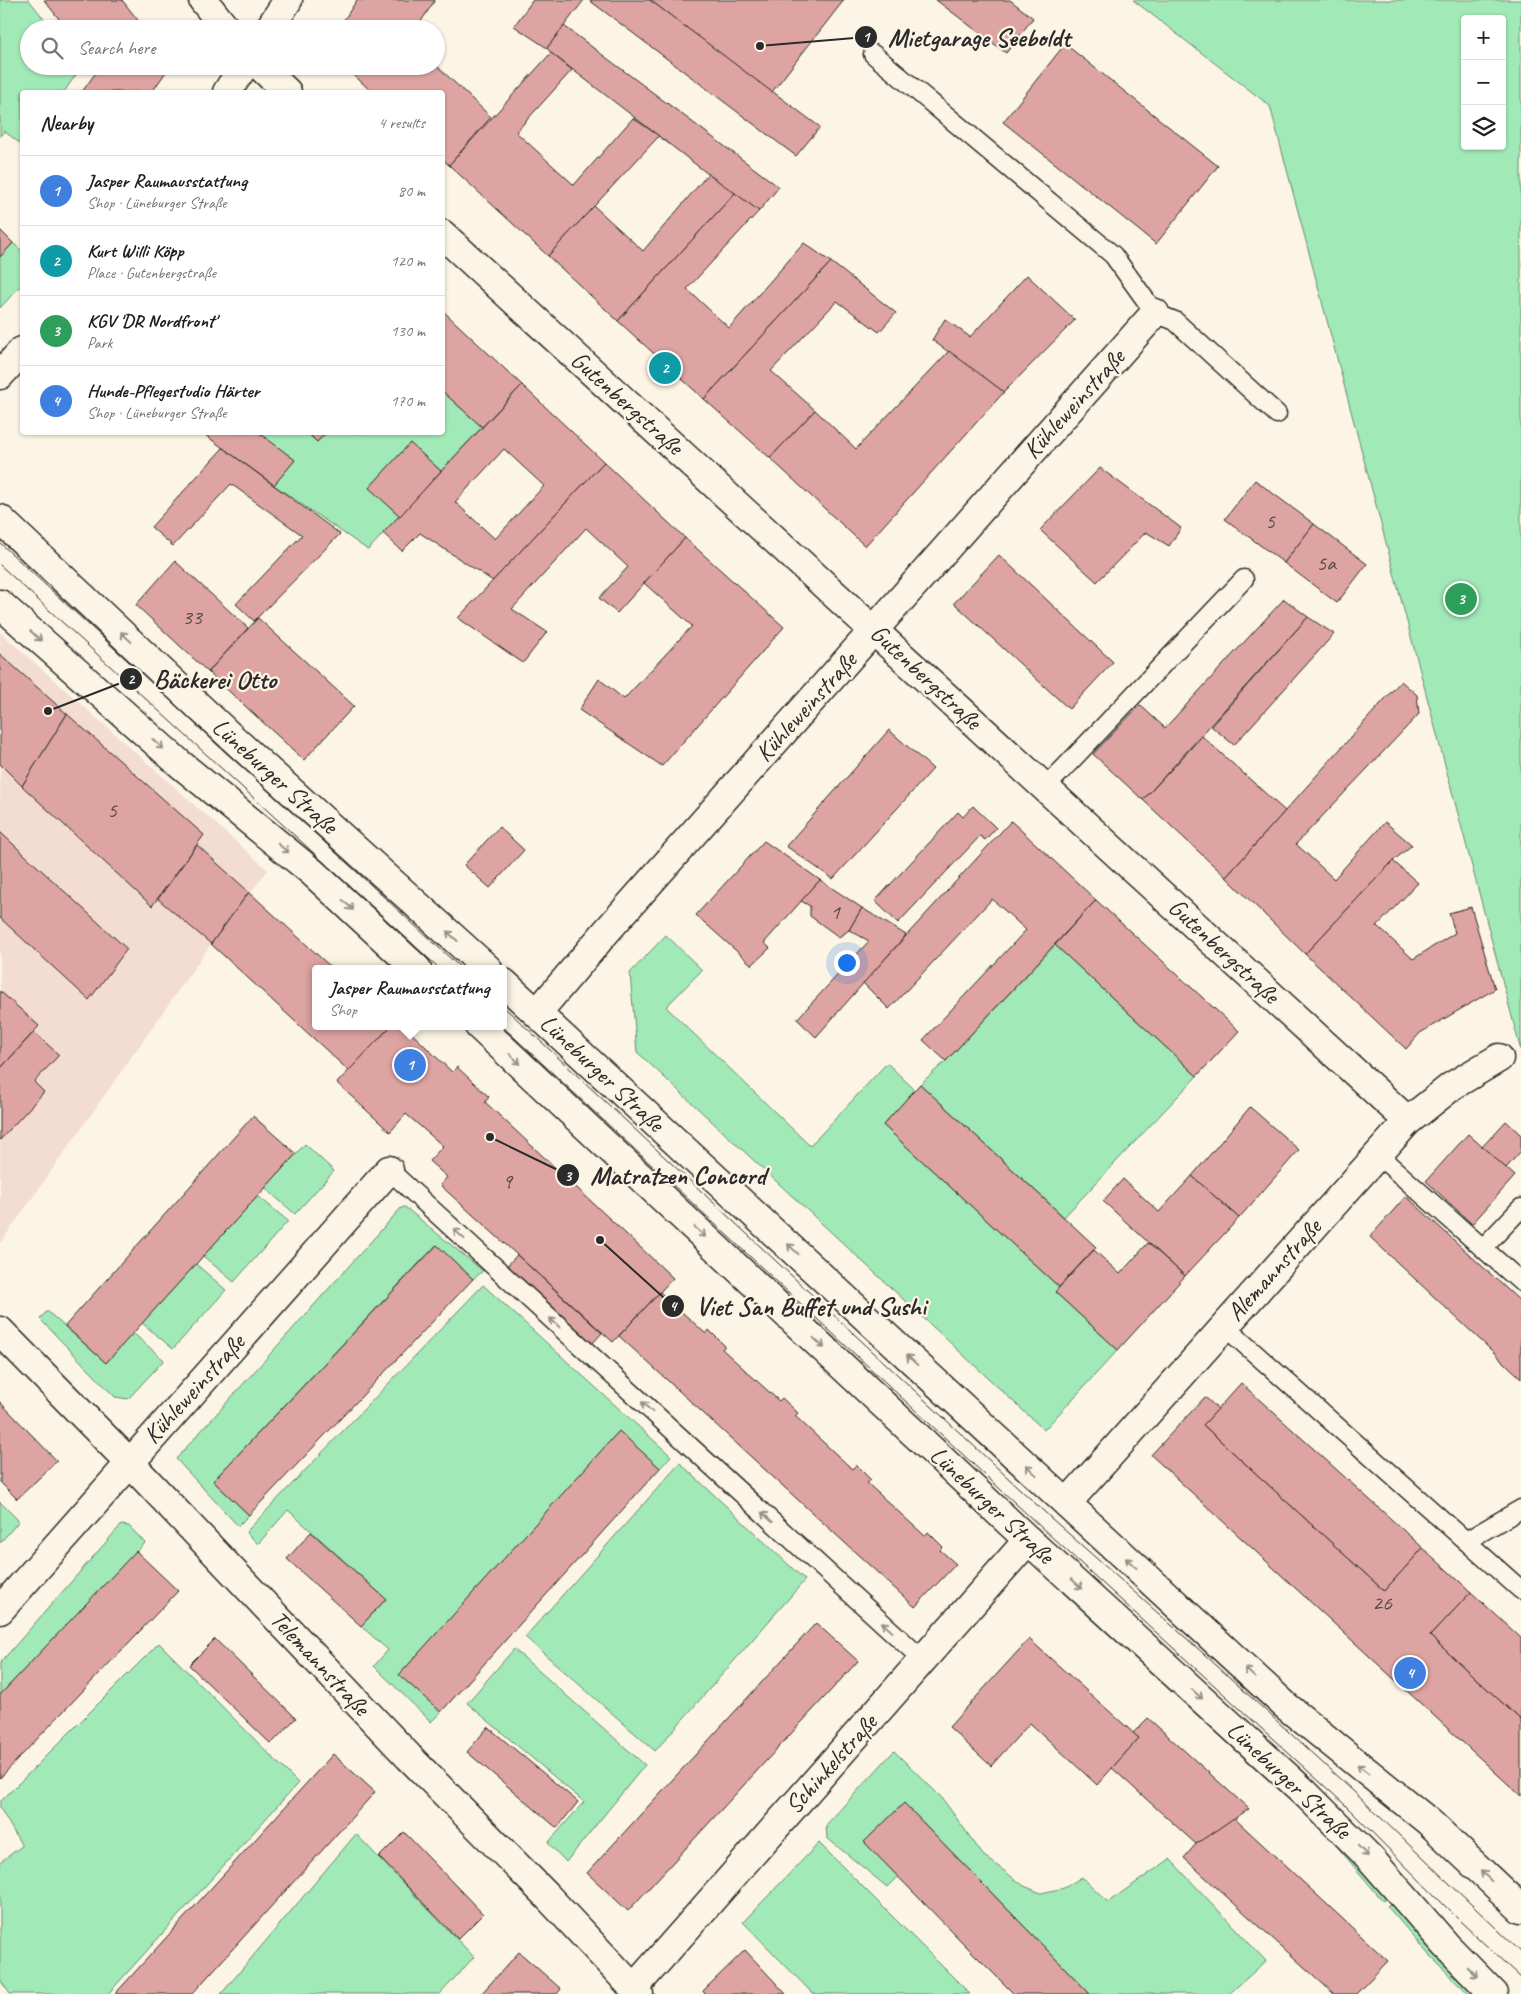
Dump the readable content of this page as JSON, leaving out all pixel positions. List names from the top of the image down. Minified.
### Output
{"streets":{"street":["Gutenbergstraße","Kühleweinstraße","Lüneburger Straße","Alemannstraße","Telemannstraße","Schinkelstraße"]},"crossings":[["Gutenbergstraße","Kühleweinstraße"],["Gutenbergstraße","Alemannstraße"],["Kühleweinstraße","Lüneburger Straße"],["Kühleweinstraße","Telemannstraße"],["Lüneburger Straße","Alemannstraße"],["Lüneburger Straße","Schinkelstraße"],["Telemannstraße","Schinkelstraße"]],"places":["Mietgarage Seeboldt","Bäckerei Otto","Matratzen Concord","Viet San Buffet und Sushi"],"house_numbers":["5","5a","33","5","1","9","26"],"page":{"map_buttons":["+","−"],"search":"Search here","heading":["Nearby","4 results"],"list":[{"mark":"1","name":"Jasper Raumausstattung","note":"Shop · Lüneburger Straße","value":"80 m"},{"mark":"2","name":"Kurt Willi Köpp","note":"Place · Gutenbergstraße","value":"120 m"},{"mark":"3","name":"KGV 'DR Nordfront'","note":"Park","value":"130 m"},{"mark":"4","name":"Hunde-Pflegestudio Härter","note":"Shop · Lüneburger Straße","value":"170 m"}],"pins":["2","3","1","4"],"popup":["Jasper Raumausstattung","Shop"]}}
